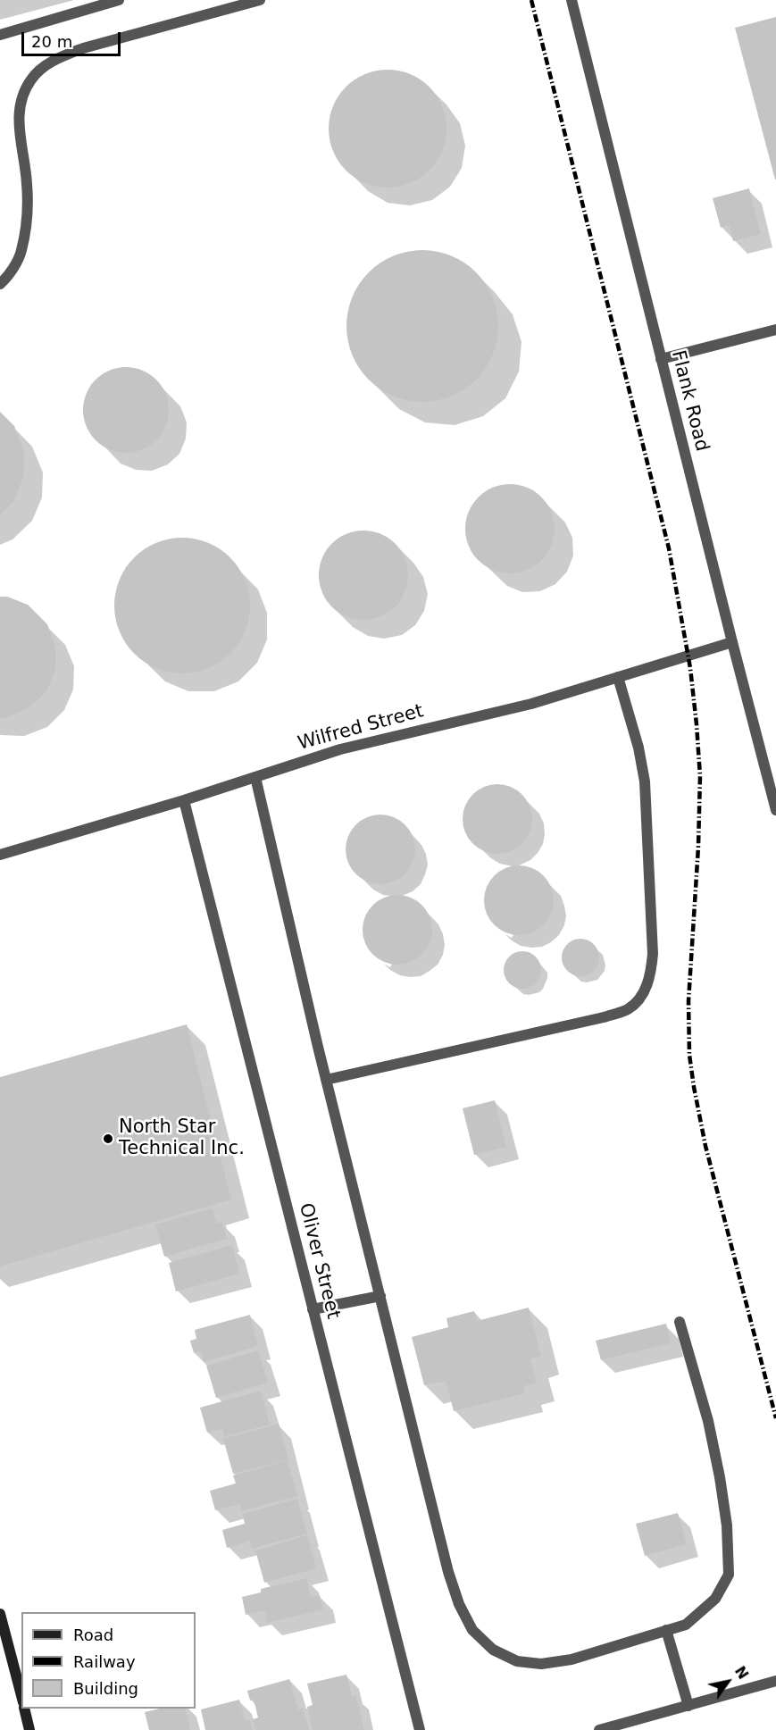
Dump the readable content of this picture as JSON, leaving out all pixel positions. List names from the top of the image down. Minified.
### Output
{"streets":{"street":["Flank Road","Wilfred Street","Oliver Street"]},"crossings":[["Flank Road","Wilfred Street"],["Wilfred Street","Oliver Street"]],"places":["North Star Technical Inc."],"legend":["Road","Railway","Building"],"scale_bar":"20 m","north":"top right"}
